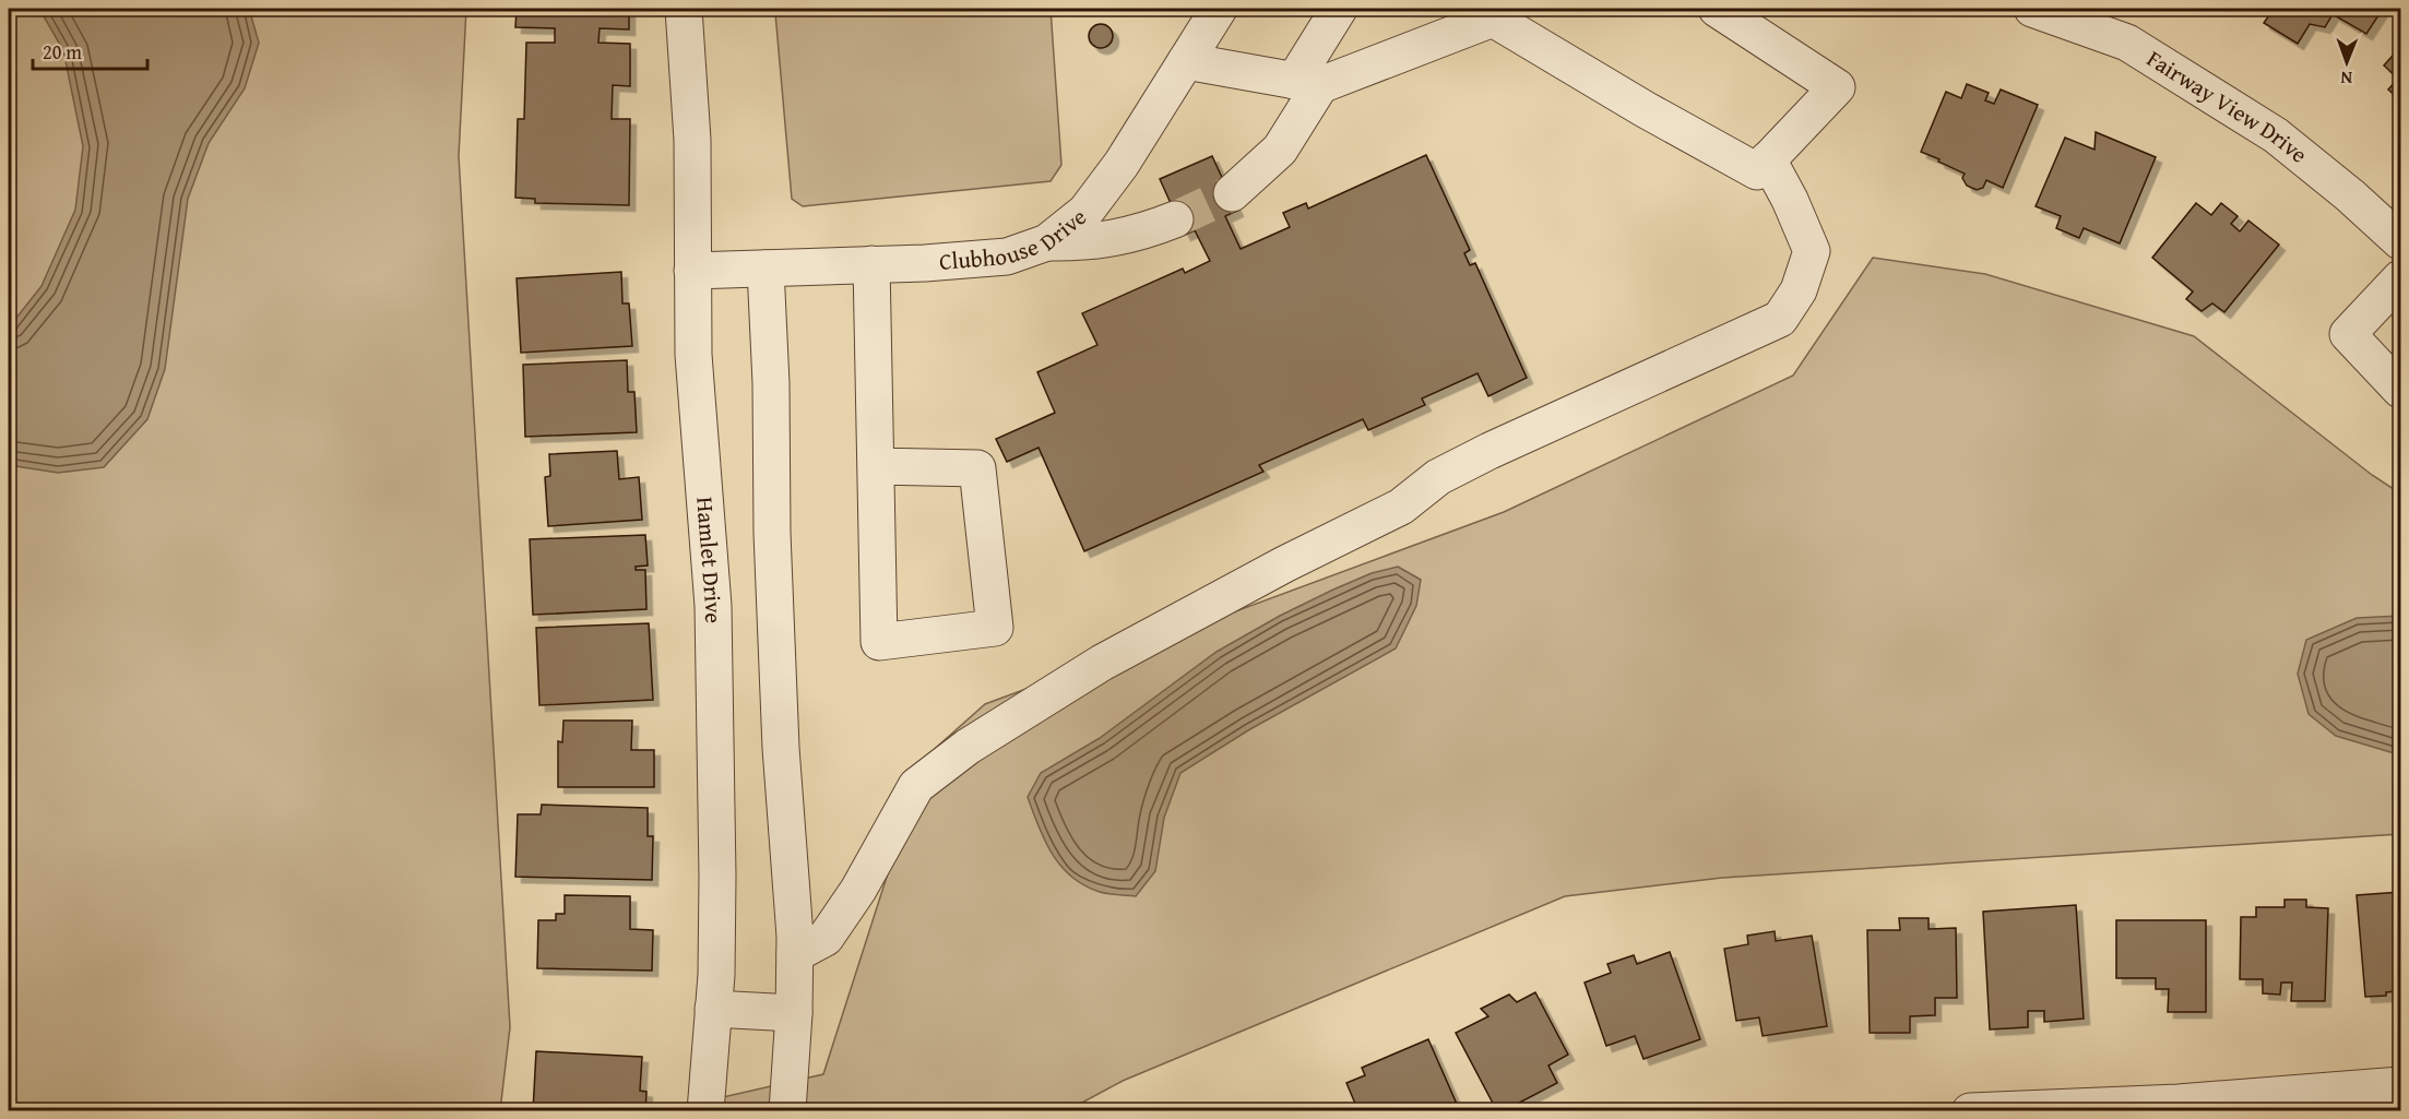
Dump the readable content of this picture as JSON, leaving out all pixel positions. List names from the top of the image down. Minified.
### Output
{"streets":{"street":["Fairway View Drive","Clubhouse Drive","Hamlet Drive"]},"crossings":[["Clubhouse Drive","Hamlet Drive"]],"scale_bar":"20 m","north":"bottom"}
